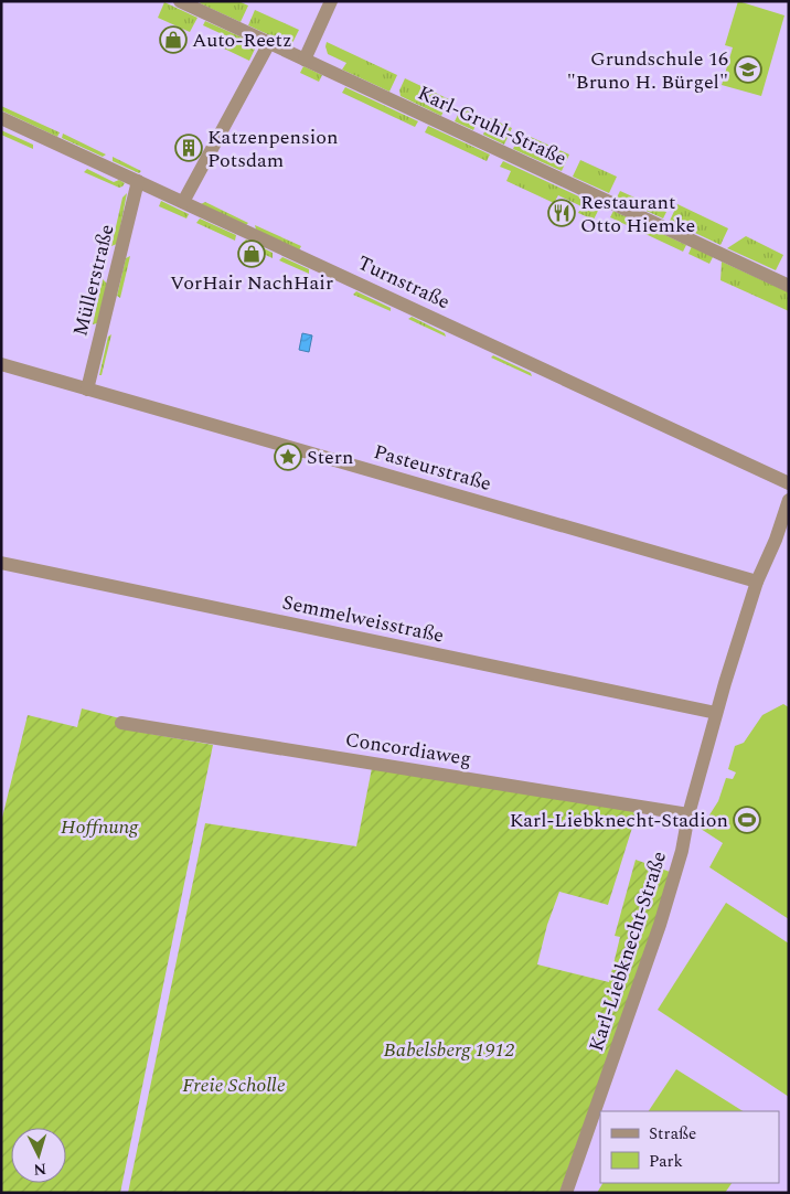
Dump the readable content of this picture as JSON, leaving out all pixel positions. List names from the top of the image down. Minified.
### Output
{"streets":{"street":["Karl-Gruhl-Straße","Müllerstraße","Turnstraße","Pasteurstraße","Semmelweisstraße","Concordiaweg","Karl-Liebknecht-Straße"]},"crossings":[["Müllerstraße","Turnstraße"],["Müllerstraße","Pasteurstraße"],["Pasteurstraße","Karl-Liebknecht-Straße"],["Semmelweisstraße","Karl-Liebknecht-Straße"],["Concordiaweg","Karl-Liebknecht-Straße"]],"parks":["Hoffnung","Babelsberg 1912","Freie Scholle"],"places":{"shop":["Auto-Reetz","VorHair NachHair"],"school or university":["Grundschule 16 \"Bruno H. Bürgel\""],"building":["Katzenpension Potsdam"],"restaurant":["Restaurant Otto Hiemke"],"place":["Stern"],"sports":["Karl-Liebknecht-Stadion"]},"legend":["Straße","Park"],"north":"bottom"}
